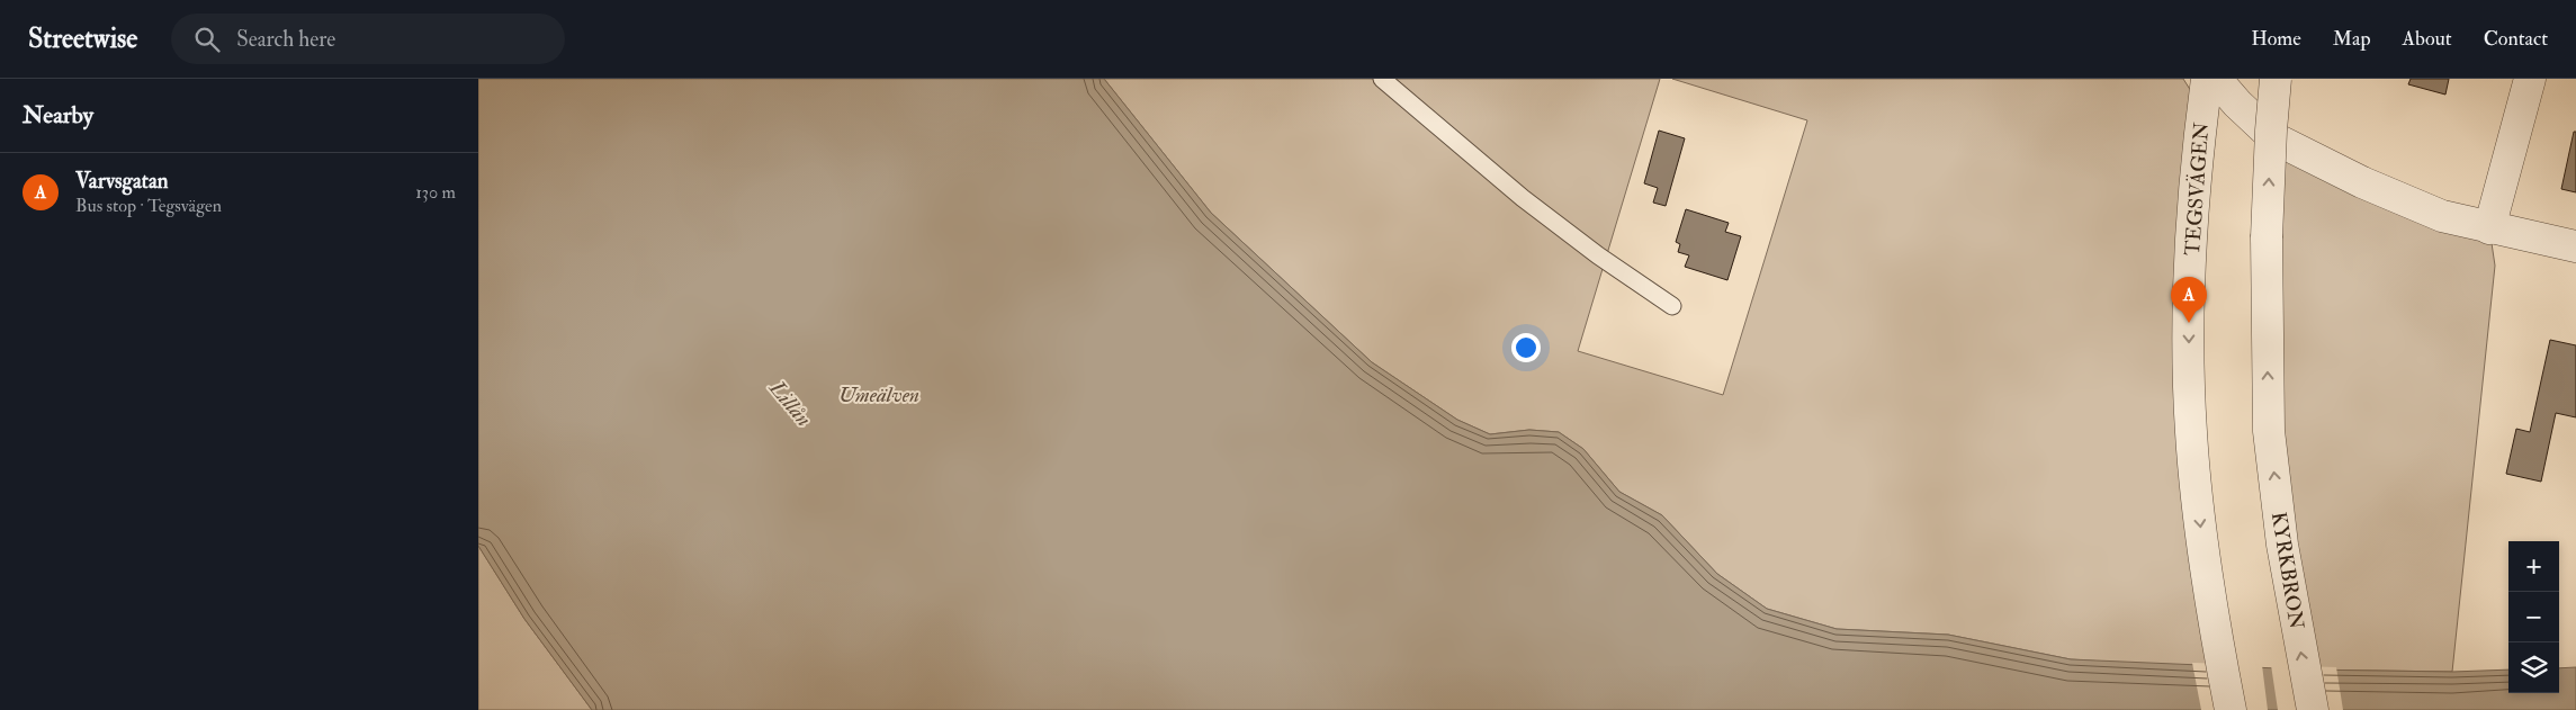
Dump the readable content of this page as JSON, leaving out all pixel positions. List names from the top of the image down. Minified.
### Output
{"streets":{"street":["TEGSVÄGEN","KYRKBRON"]},"one_way":["TEGSVÄGEN","KYRKBRON"],"water":["Umeälven","Lillån"],"page":{"header":"Streetwise","search":"Search here","nav":["Home","Map","About","Contact"],"heading":"Nearby","list":[{"mark":"A","name":"Varvsgatan","note":"Bus stop · Tegsvägen","value":"130 m"}],"pins":"A","map_buttons":["+","−"]}}
